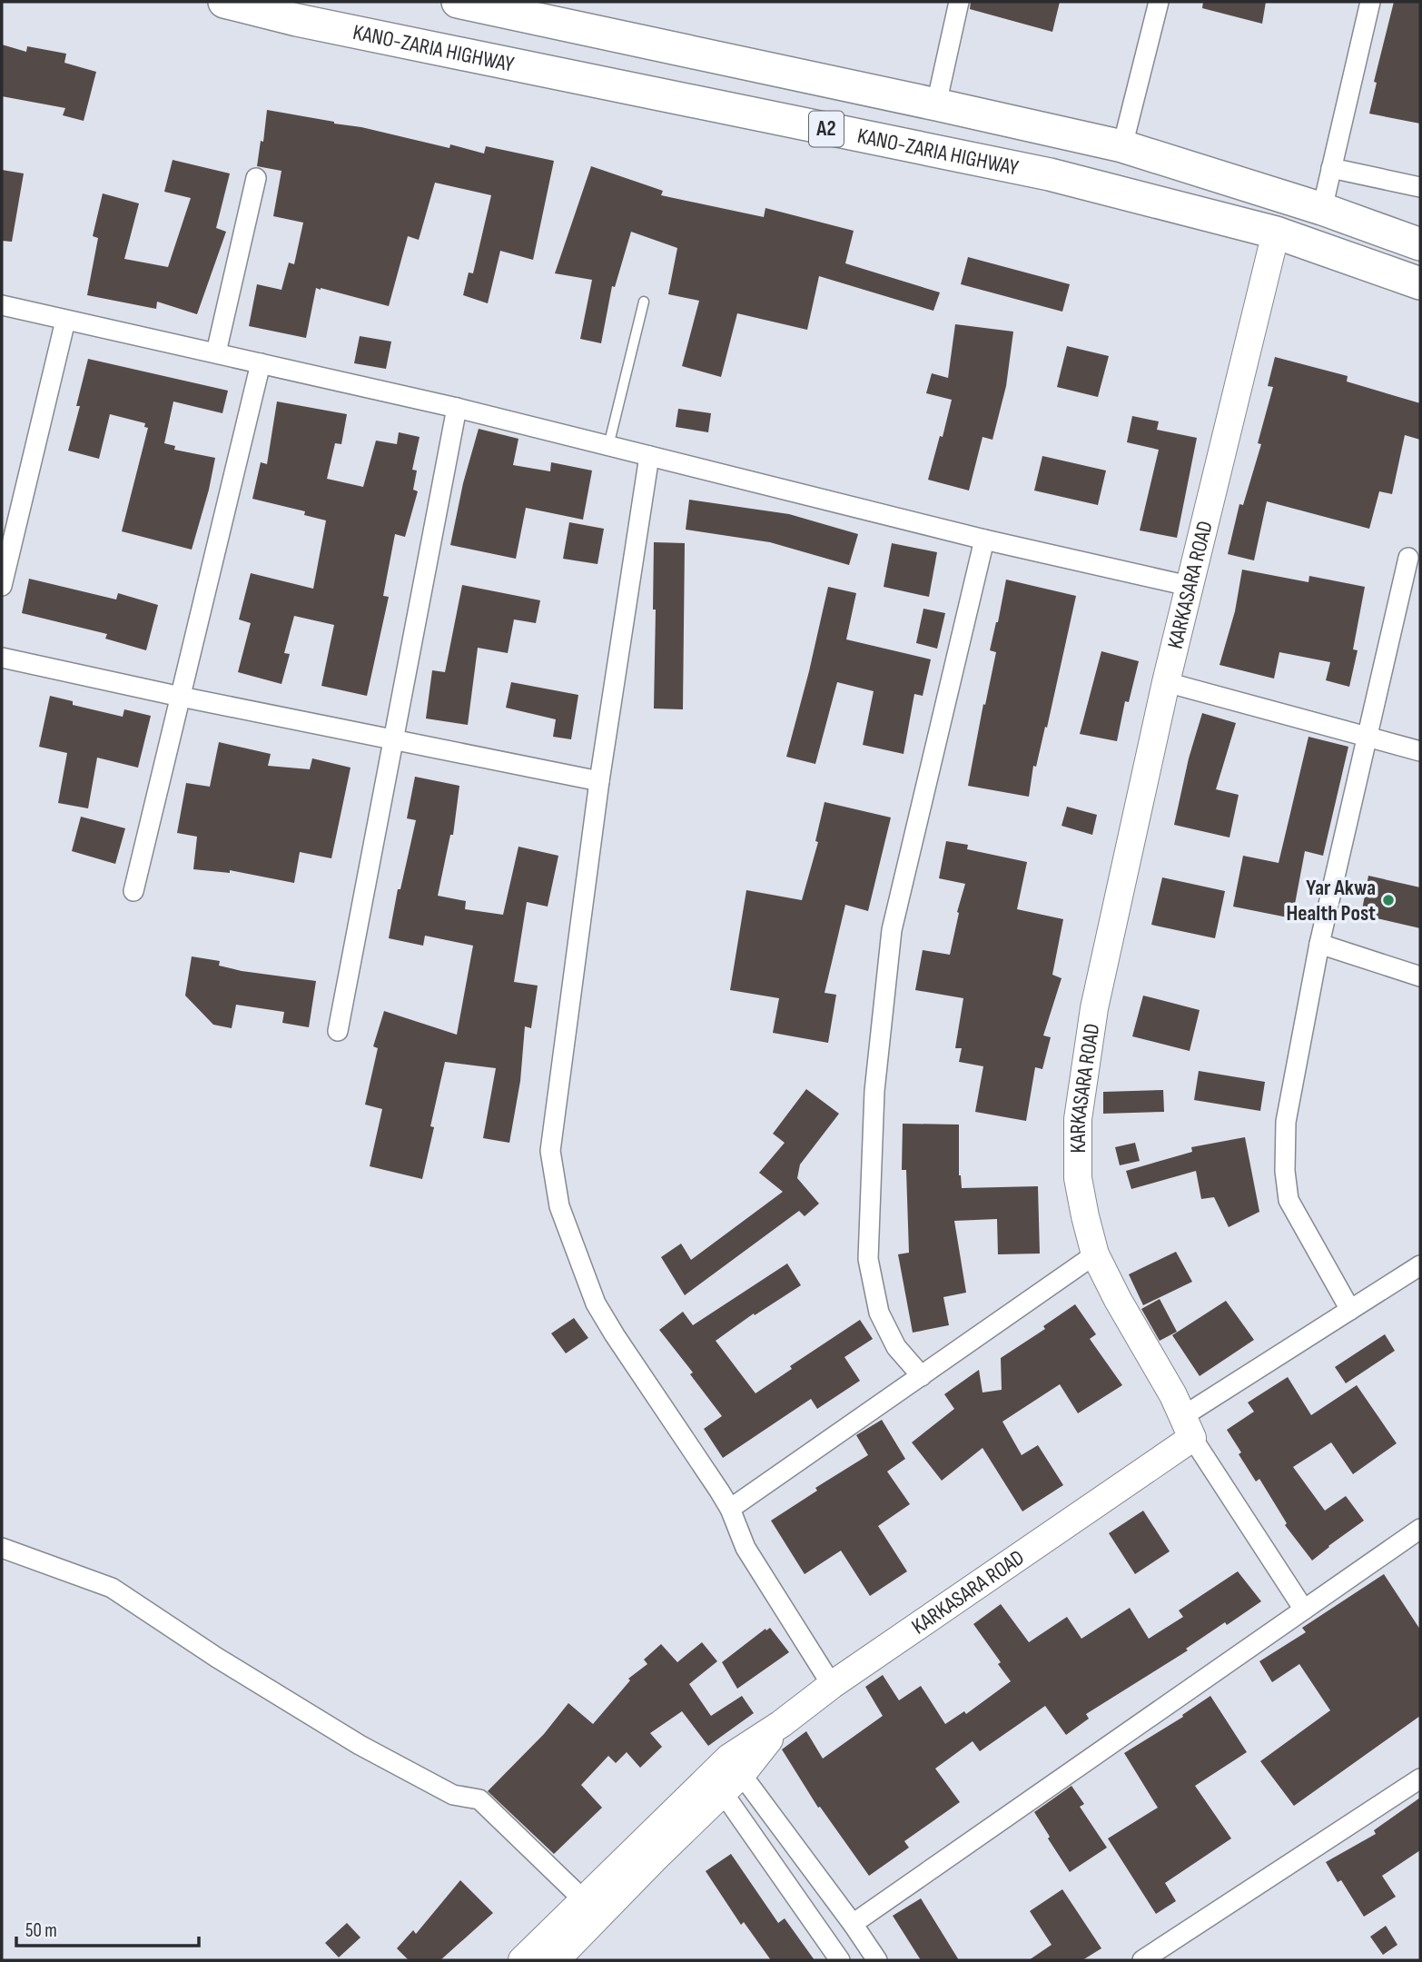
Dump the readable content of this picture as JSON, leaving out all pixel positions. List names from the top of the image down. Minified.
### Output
{"streets":{"highway":["KANO-ZARIA HIGHWAY","A2"],"main road":["KARKASARA ROAD"]},"crossings":[["KANO-ZARIA HIGHWAY","KARKASARA ROAD"]],"places":["Yar Akwa Health Post"],"scale_bar":"50 m"}
